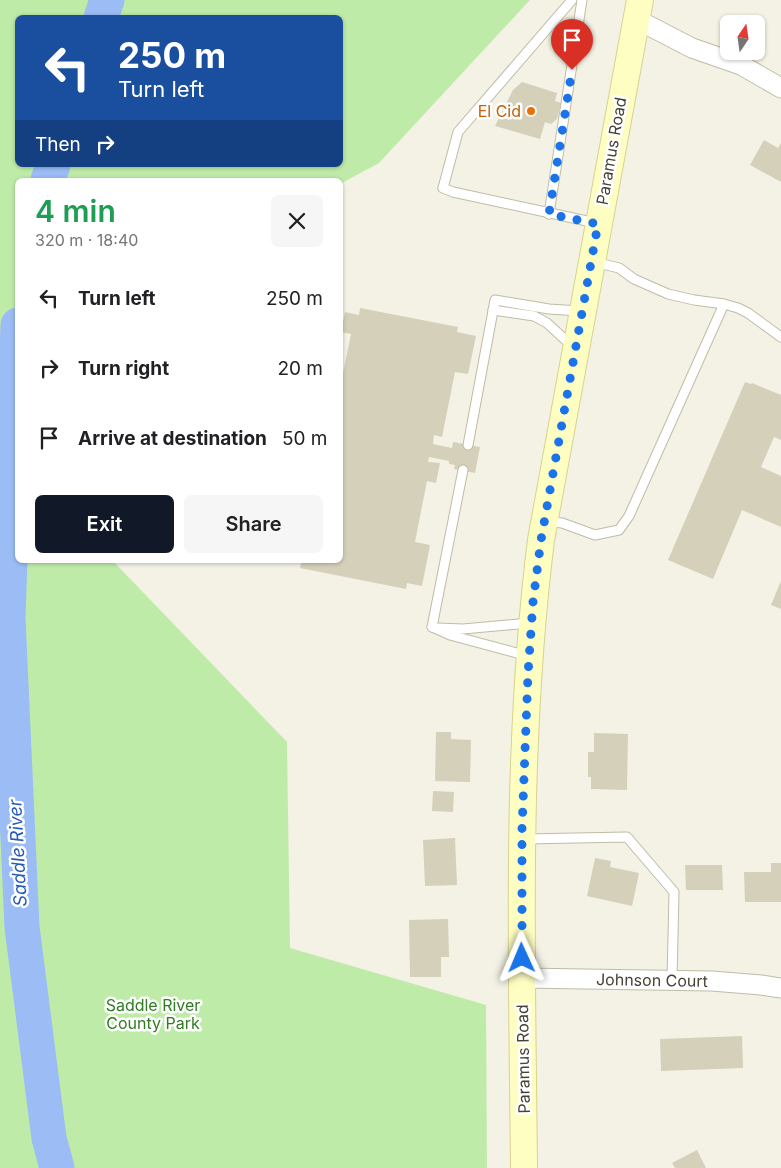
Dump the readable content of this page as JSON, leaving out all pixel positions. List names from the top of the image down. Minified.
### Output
{"streets":{"main road":["Paramus Road"],"street":["Johnson Court"]},"crossings":[["Paramus Road","Johnson Court"]],"water":["Saddle River"],"parks":["Saddle River County Park"],"places":["El Cid"],"north":"top","page":{"turn":["250 m","Turn left"],"then":"Then","heading":["4 min","320 m · 18:40"],"list":[{"name":"Turn left","value":"250 m"},{"name":"Turn right","value":"20 m"},{"name":"Arrive at destination","value":"50 m"}],"buttons":["Exit","Share"]}}
